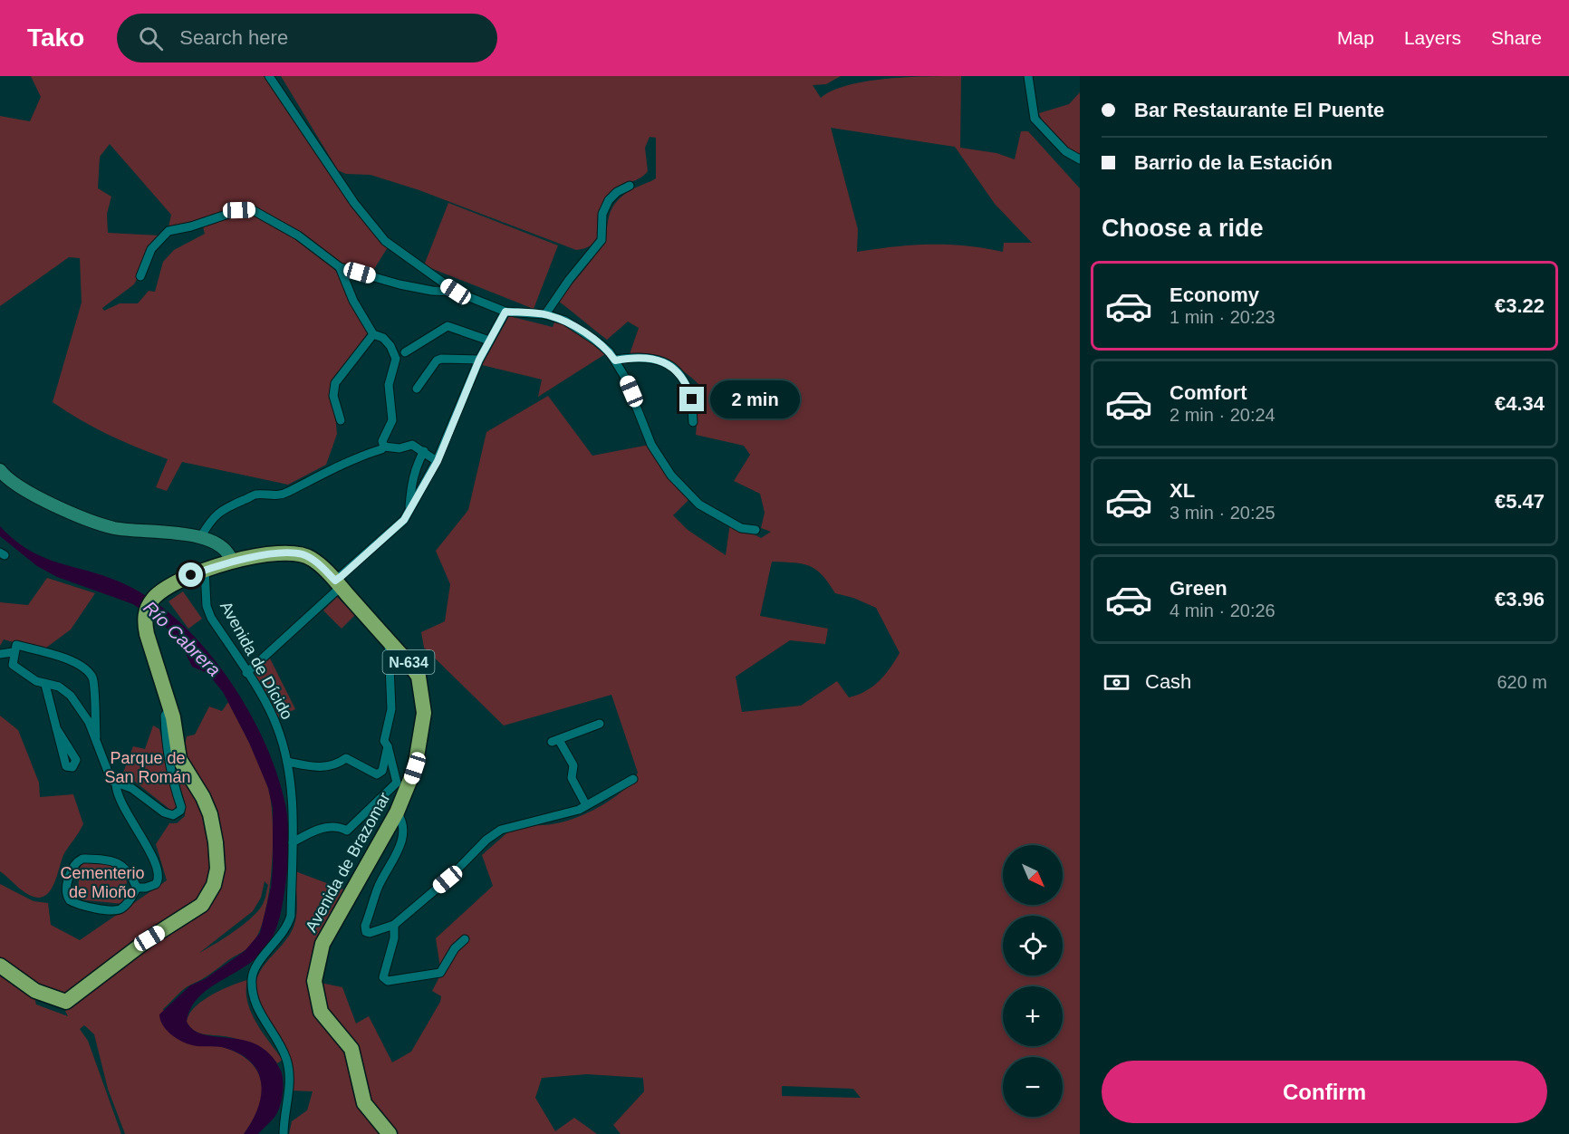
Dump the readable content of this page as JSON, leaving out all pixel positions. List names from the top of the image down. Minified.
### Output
{"streets":{"highway":["N-634","Avenida de Brazomar"],"street":["Avenida de Dícido"]},"crossings":[["Avenida de Dícido","Avenida de Brazomar"],["N-634","Avenida de Brazomar"]],"water":["Río Cabrera"],"parks":["Parque de San Román","Cementerio de Mioño"],"north":"bottom right","page":{"header":"Tako","search":"Search here","nav":["Map","Layers","Share"],"banner":["Bar Restaurante El Puente","Barrio de la Estación"],"heading":"Choose a ride","list":[{"name":"Economy","note":"1 min · 20:23","value":"€3.22"},{"name":"Comfort","note":"2 min · 20:24","value":"€4.34"},{"name":"XL","note":"3 min · 20:25","value":"€5.47"},{"name":"Green","note":"4 min · 20:26","value":"€3.96"}],"bubble":"2 min","pay":["Cash","620 m"],"map_buttons":["+","−"],"buttons":"Confirm"}}
